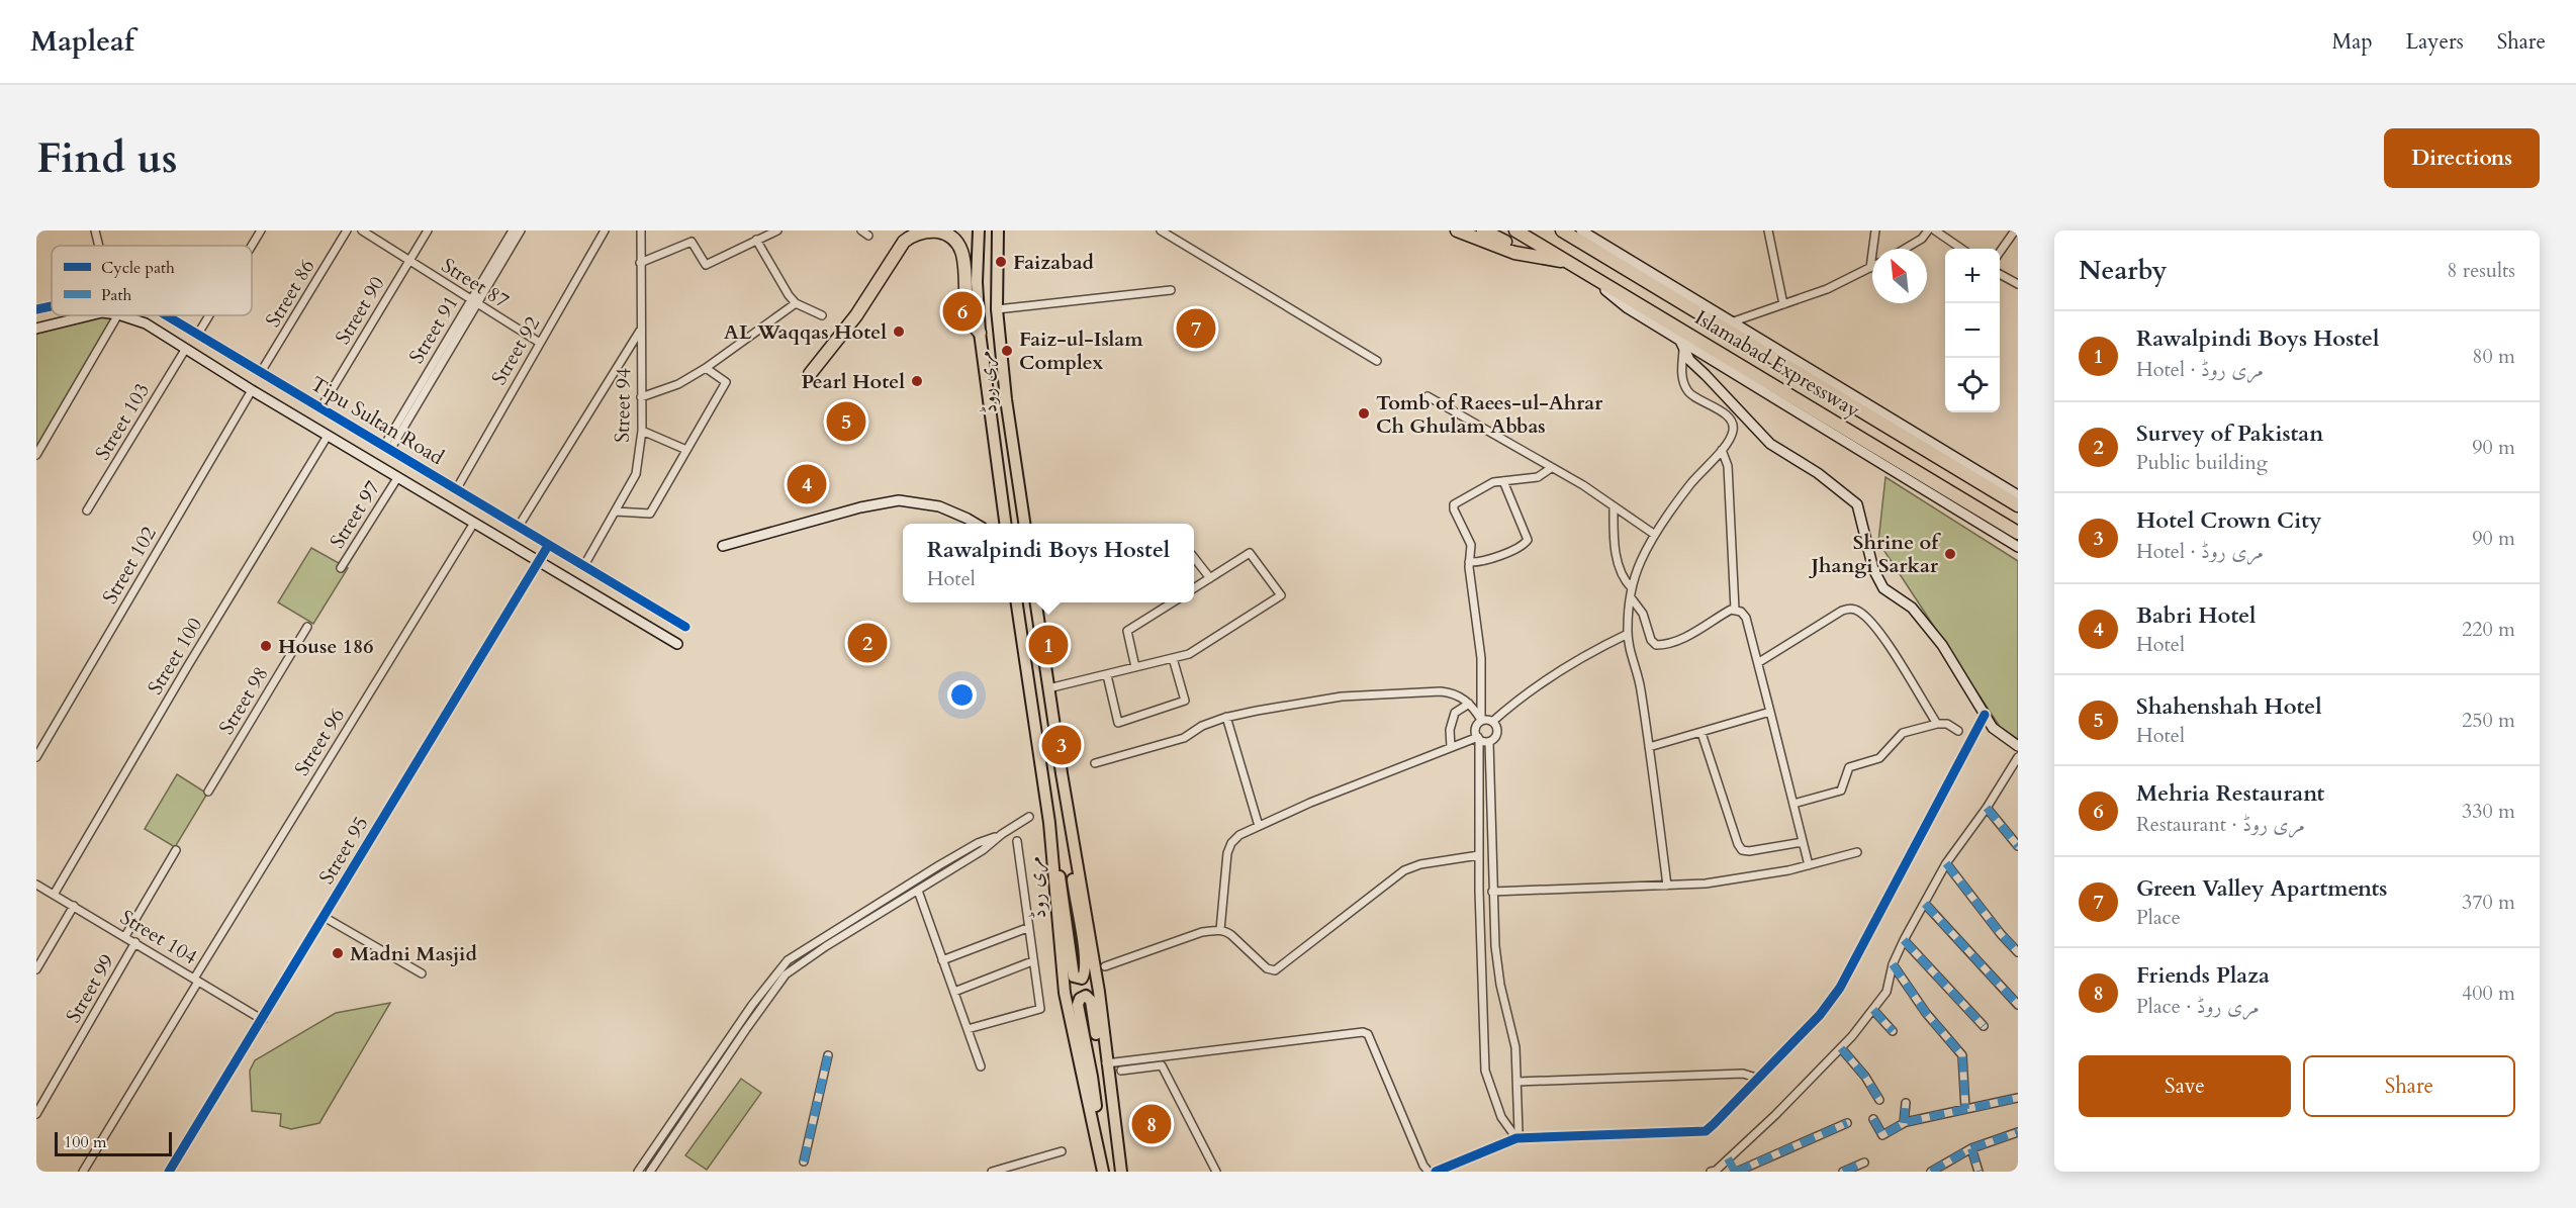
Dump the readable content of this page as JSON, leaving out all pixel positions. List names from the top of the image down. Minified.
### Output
{"streets":{"highway":["Islamabad Expressway"],"main road":["مری روڈ"],"street":["Street 87","Street 86","Street 90","Street 91","Street 92","Street 94","Tipu Sultan Road","Street 103","Street 97","Street 102","Street 100","Street 98","Street 96","Street 95","Street 104","Street 99"]},"crossings":[["Street 87","Street 90"],["Street 87","Street 91"],["Street 87","Street 92"],["Street 86","Tipu Sultan Road"],["Street 90","Tipu Sultan Road"],["Street 91","Tipu Sultan Road"],["Street 92","Tipu Sultan Road"],["Street 94","Tipu Sultan Road"],["Tipu Sultan Road","Street 103"],["Tipu Sultan Road","Street 97"],["Tipu Sultan Road","Street 102"],["Tipu Sultan Road","Street 100"],["Tipu Sultan Road","Street 96"],["Tipu Sultan Road","Street 95"],["Street 100","Street 104"],["Street 96","Street 104"],["Street 95","Street 104"],["Street 104","Street 99"]],"places":["Faizabad","AL Waqqas Hotel","Faiz-ul-Islam Complex","Pearl Hotel","Tomb of Raees-ul-Ahrar Ch Ghulam Abbas","Shrine of Jhangi Sarkar","House 186","Madni Masjid"],"legend":["Cycle path","Path"],"scale_bar":"100 m","north":"top left","page":{"header":"Mapleaf","nav":["Map","Layers","Share"],"buttons":["Directions",["Save","Share"]],"title":"Find us","heading":["Nearby","8 results"],"map_buttons":["+","−"],"pins":["6","7","5","4","2","1","3","8"],"list":[{"mark":"1","name":"Rawalpindi Boys Hostel","note":"Hotel · مری روڈ","value":"80 m"},{"mark":"2","name":"Survey of Pakistan","note":"Public building","value":"90 m"},{"mark":"3","name":"Hotel Crown City","note":"Hotel · مری روڈ","value":"90 m"},{"mark":"4","name":"Babri Hotel","note":"Hotel","value":"220 m"},{"mark":"5","name":"Shahenshah Hotel","note":"Hotel","value":"250 m"},{"mark":"6","name":"Mehria Restaurant","note":"Restaurant · مری روڈ","value":"330 m"},{"mark":"7","name":"Green Valley Apartments","note":"Place","value":"370 m"},{"mark":"8","name":"Friends Plaza","note":"Place · مری روڈ","value":"400 m"}],"popup":["Rawalpindi Boys Hostel","Hotel"],"scale":"100 m"}}
